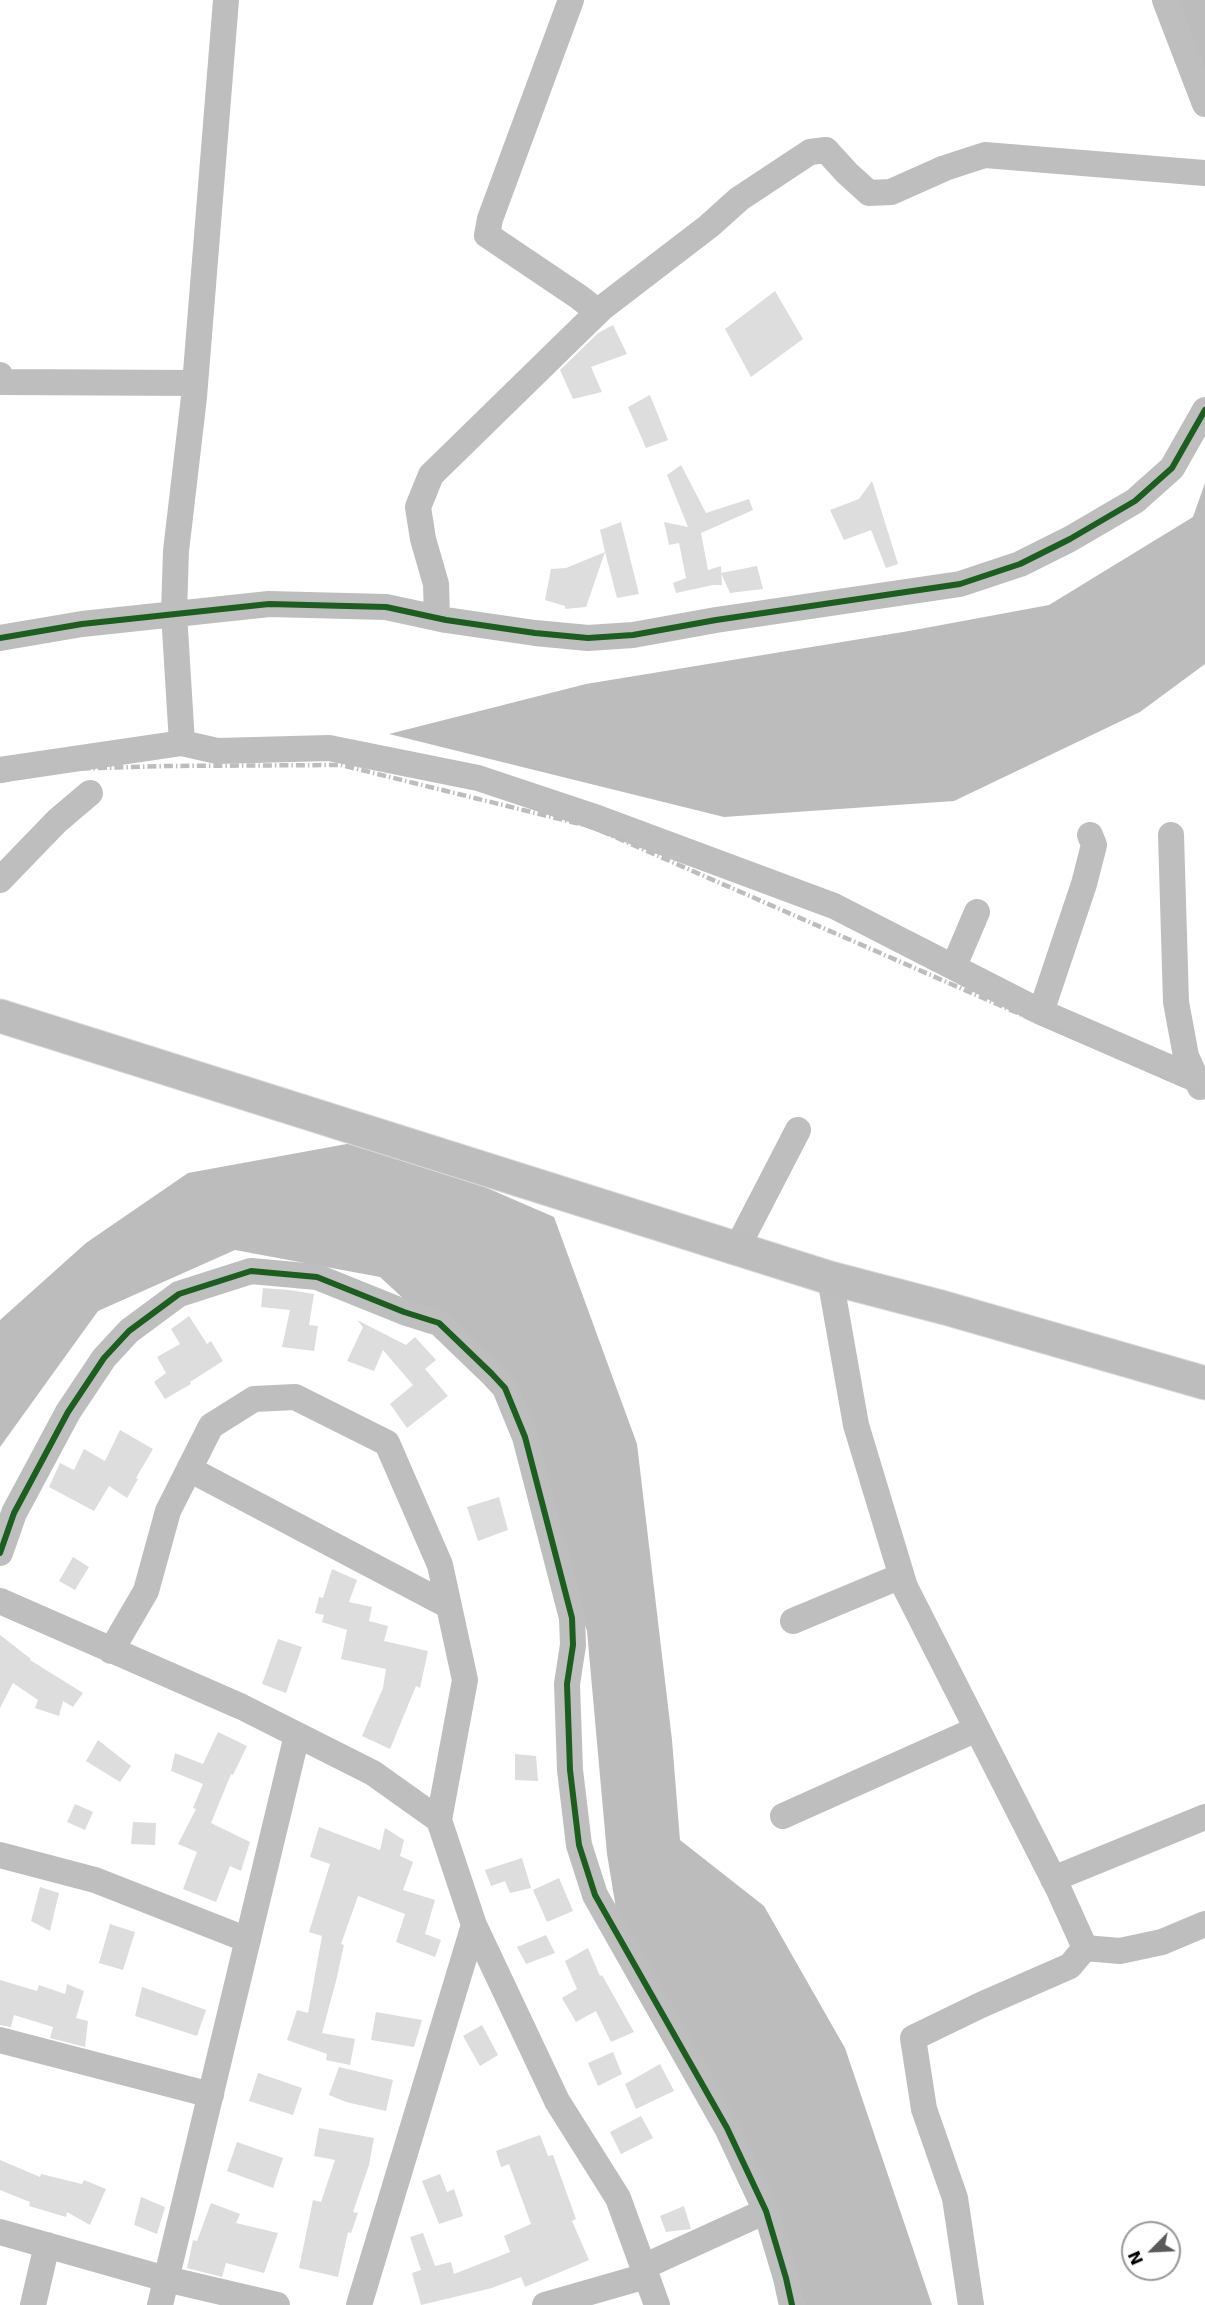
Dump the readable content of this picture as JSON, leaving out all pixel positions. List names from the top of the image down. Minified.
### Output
{"north":"bottom left"}
